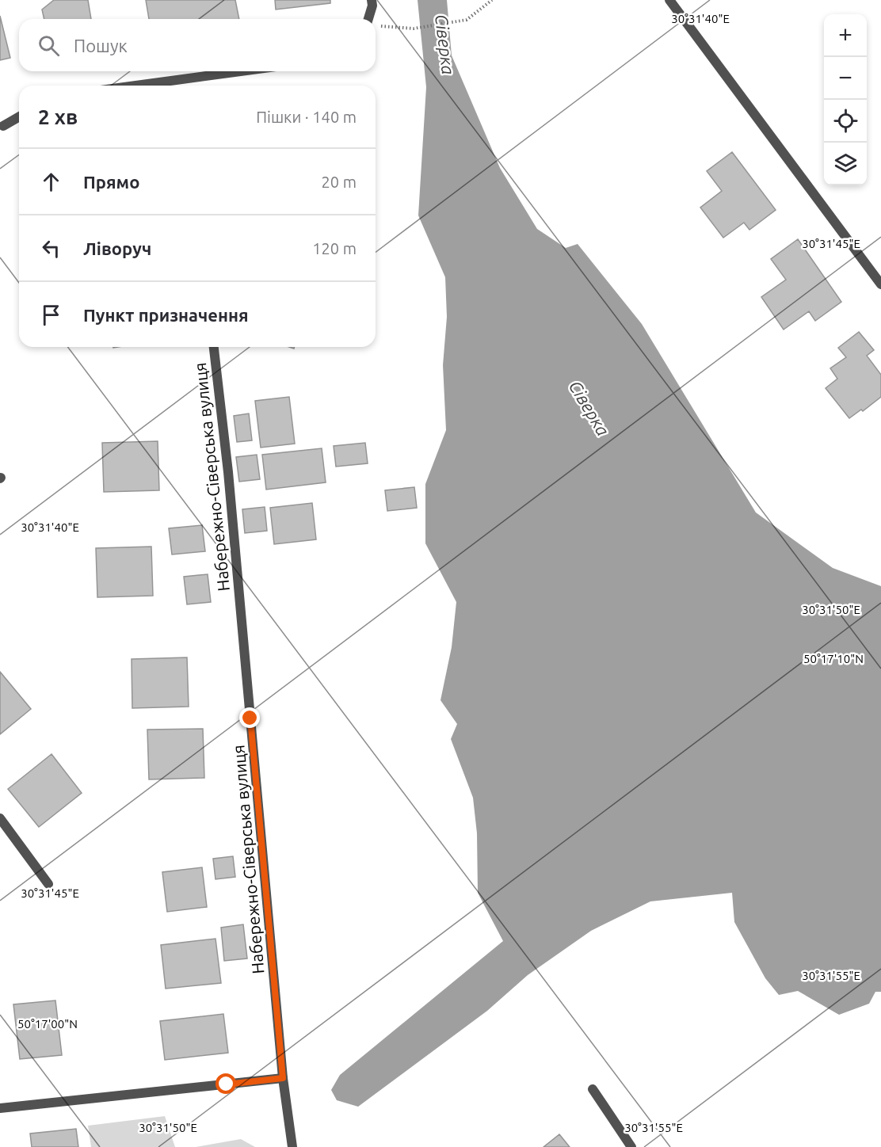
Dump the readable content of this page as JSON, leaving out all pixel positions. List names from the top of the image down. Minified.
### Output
{"streets":{"street":["Набережно-Сіверська вулиця"]},"water":["Сіверка"],"page":{"map_buttons":["+","−"],"search":"Пошук","heading":["2 хв","Пішки · 140 m"],"list":[["Прямо","20 m"],["Ліворуч","120 m"],"Пункт призначення"]},"coordinates":["30°31'40\"E","30°31'45\"E","30°31'50\"E","50°17'10\"N","30°31'55\"E","50°17'00\"N"]}
